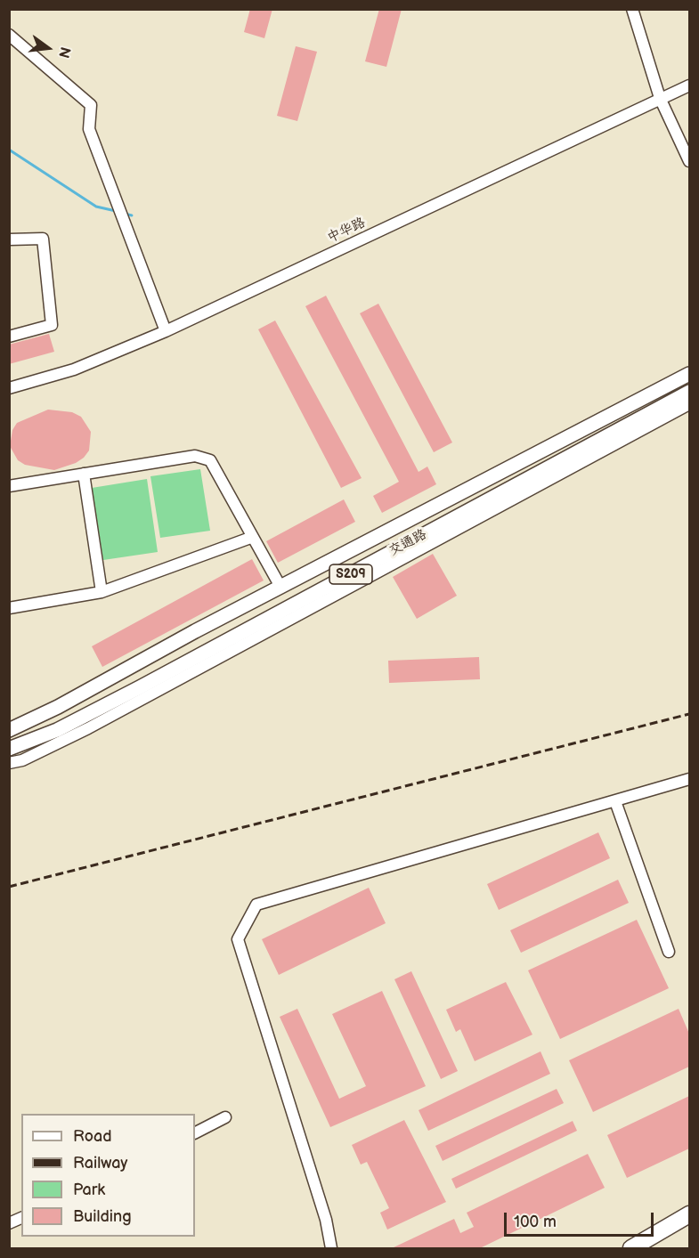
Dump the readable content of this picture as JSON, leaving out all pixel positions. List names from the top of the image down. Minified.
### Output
{"streets":{"main road":["交通路","S209"],"street":["中华路"]},"legend":["Road","Railway","Park","Building"],"scale_bar":"100 m","north":"right"}
